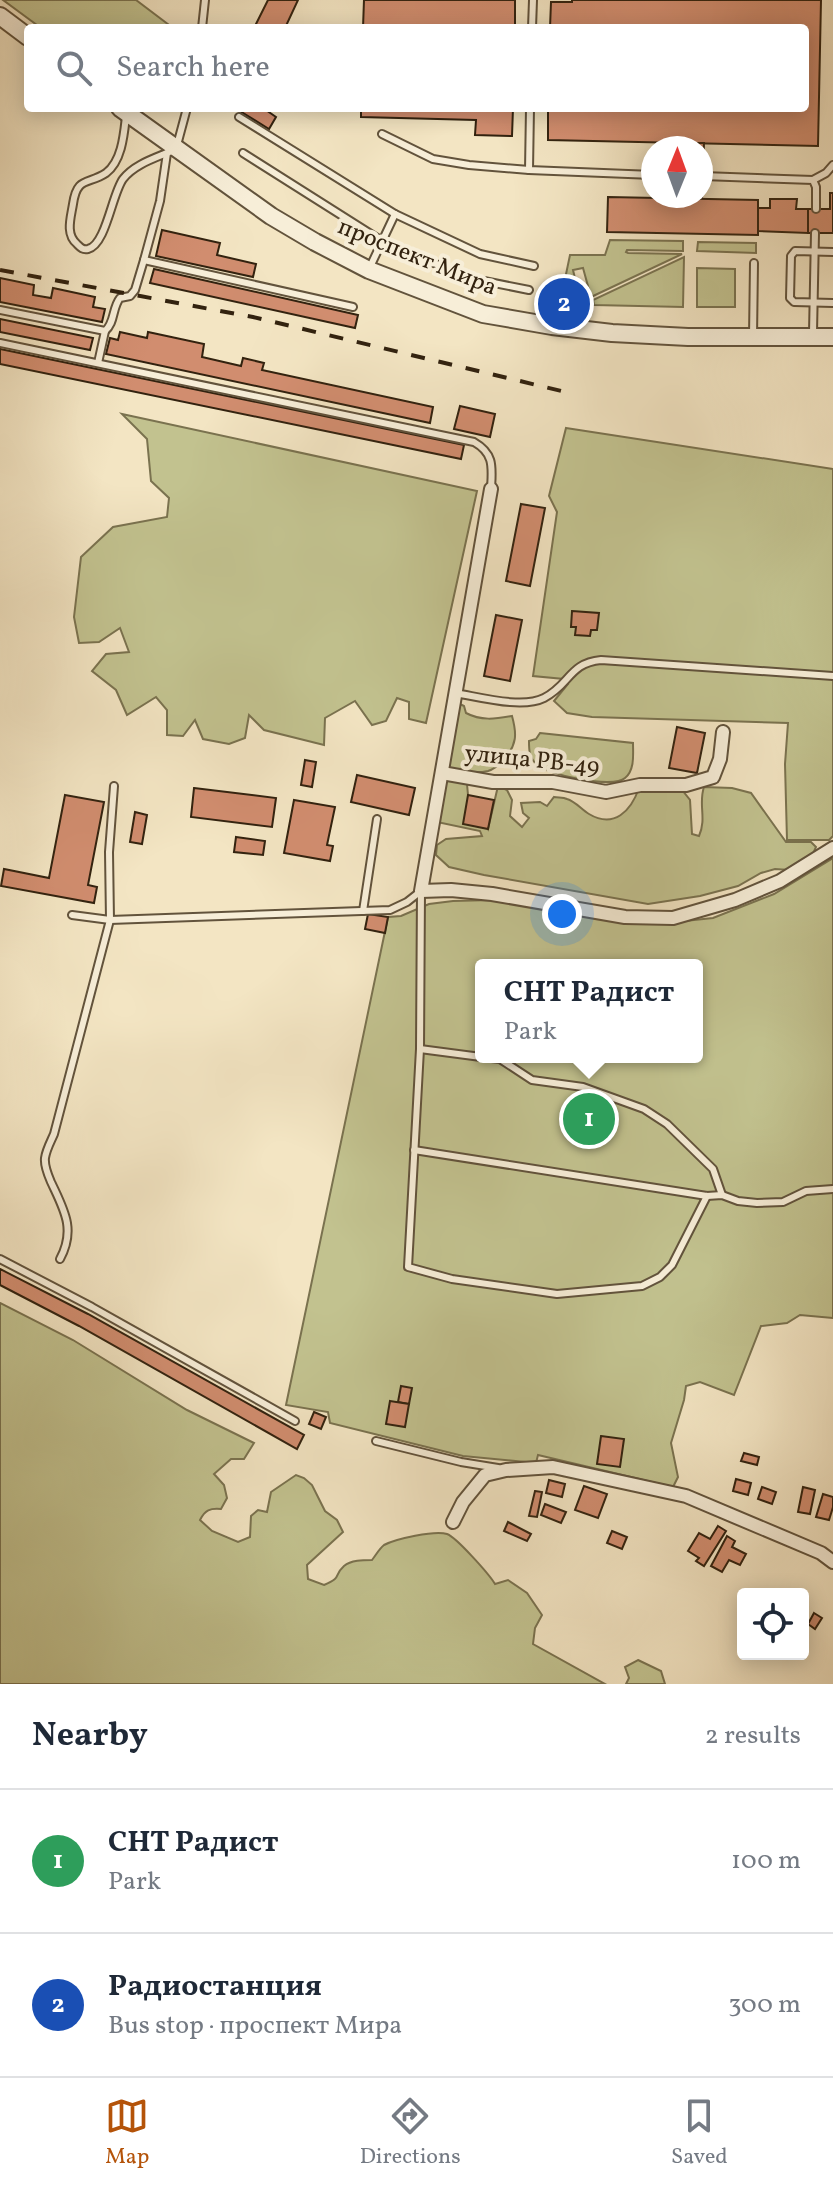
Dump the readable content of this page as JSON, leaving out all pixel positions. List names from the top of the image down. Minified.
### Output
{"streets":{"street":["проспект Мира","улица РВ-49"]},"north":"top","page":{"search":"Search here","pins":["2","1"],"popup":["СНТ Радист","Park"],"heading":["Nearby","2 results"],"list":[{"mark":"1","name":"СНТ Радист","note":"Park","value":"100 m"},{"mark":"2","name":"Радиостанция","note":"Bus stop · проспект Мира","value":"300 m"}],"nav":["Map","Directions","Saved"]}}
